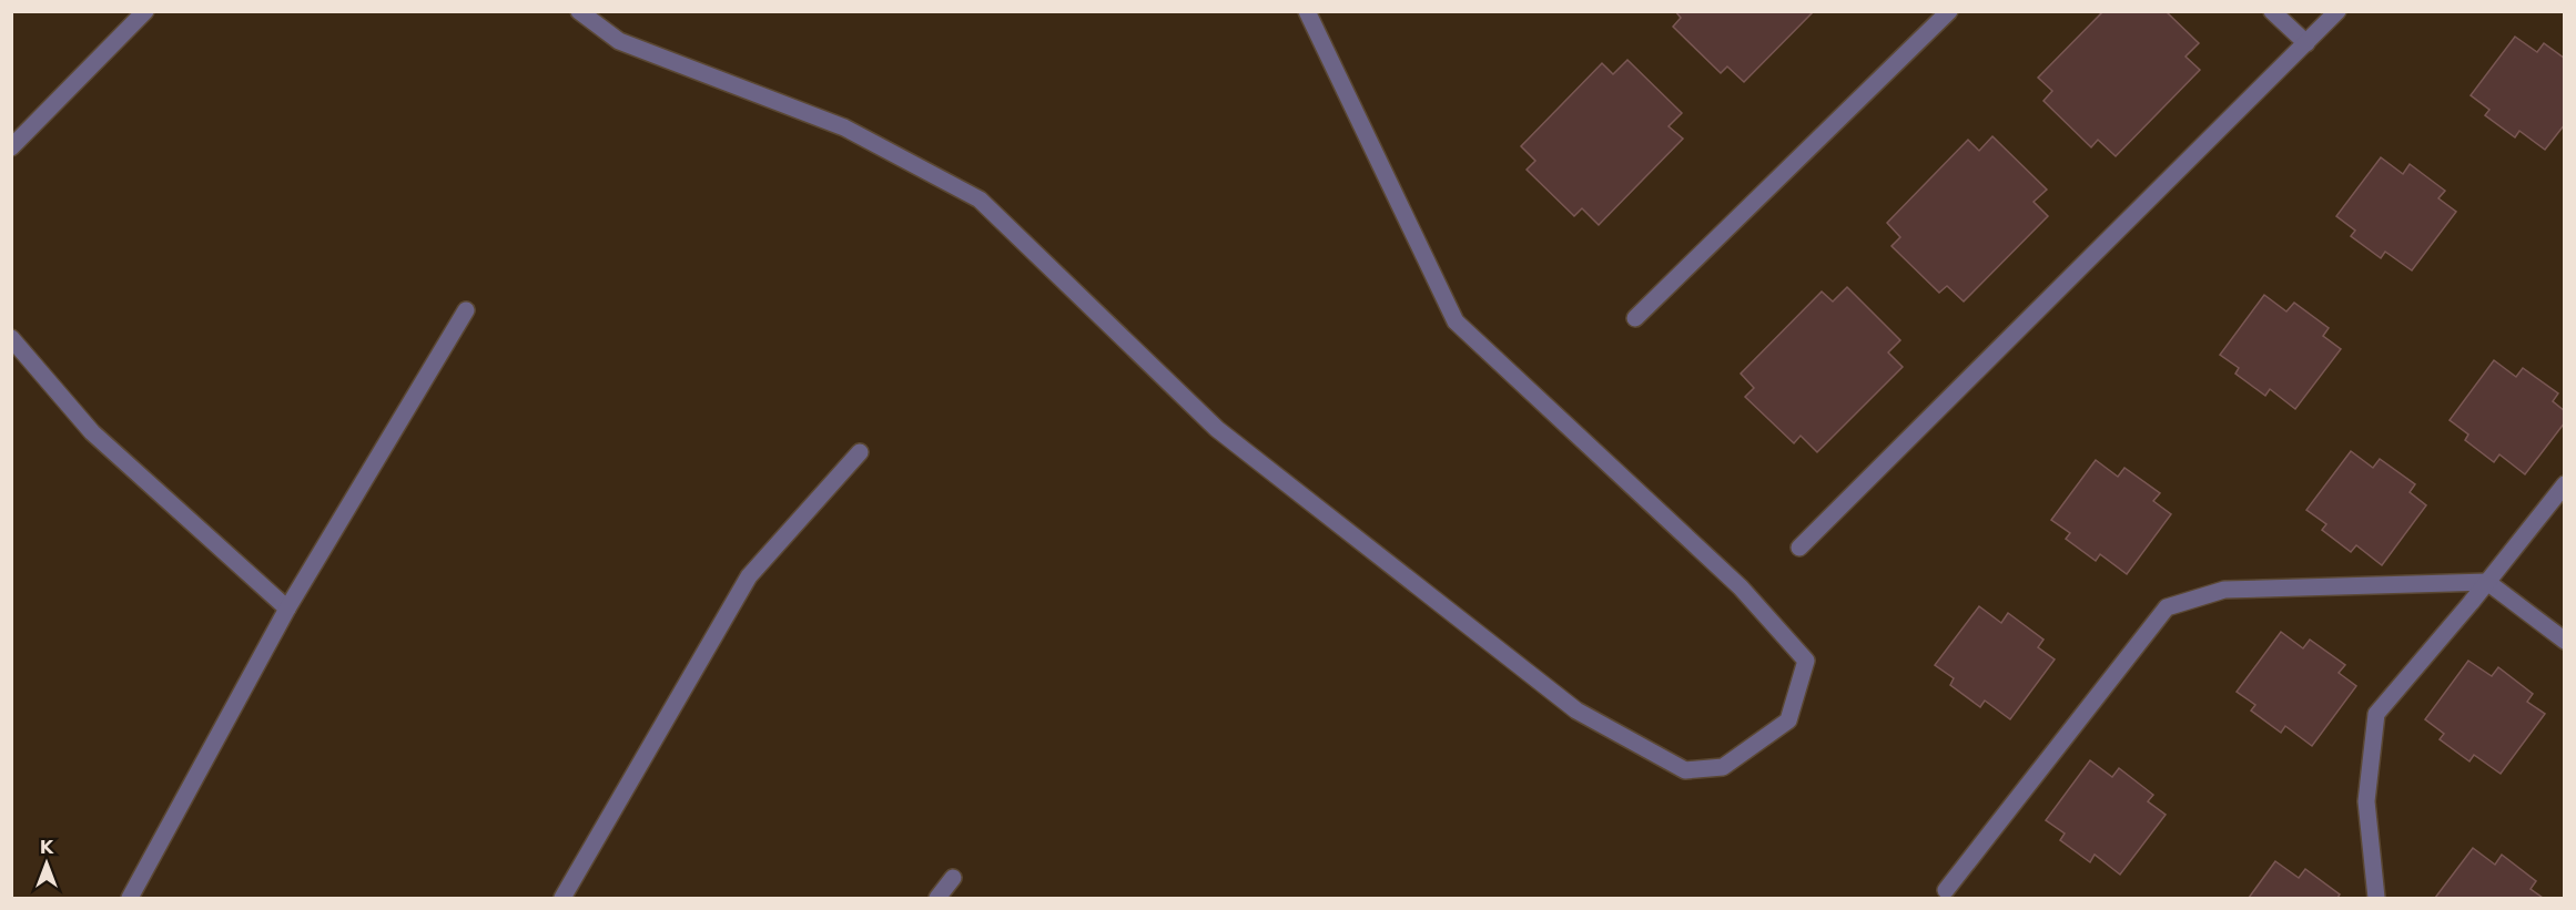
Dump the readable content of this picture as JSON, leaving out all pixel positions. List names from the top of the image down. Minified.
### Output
{"north":"top"}
